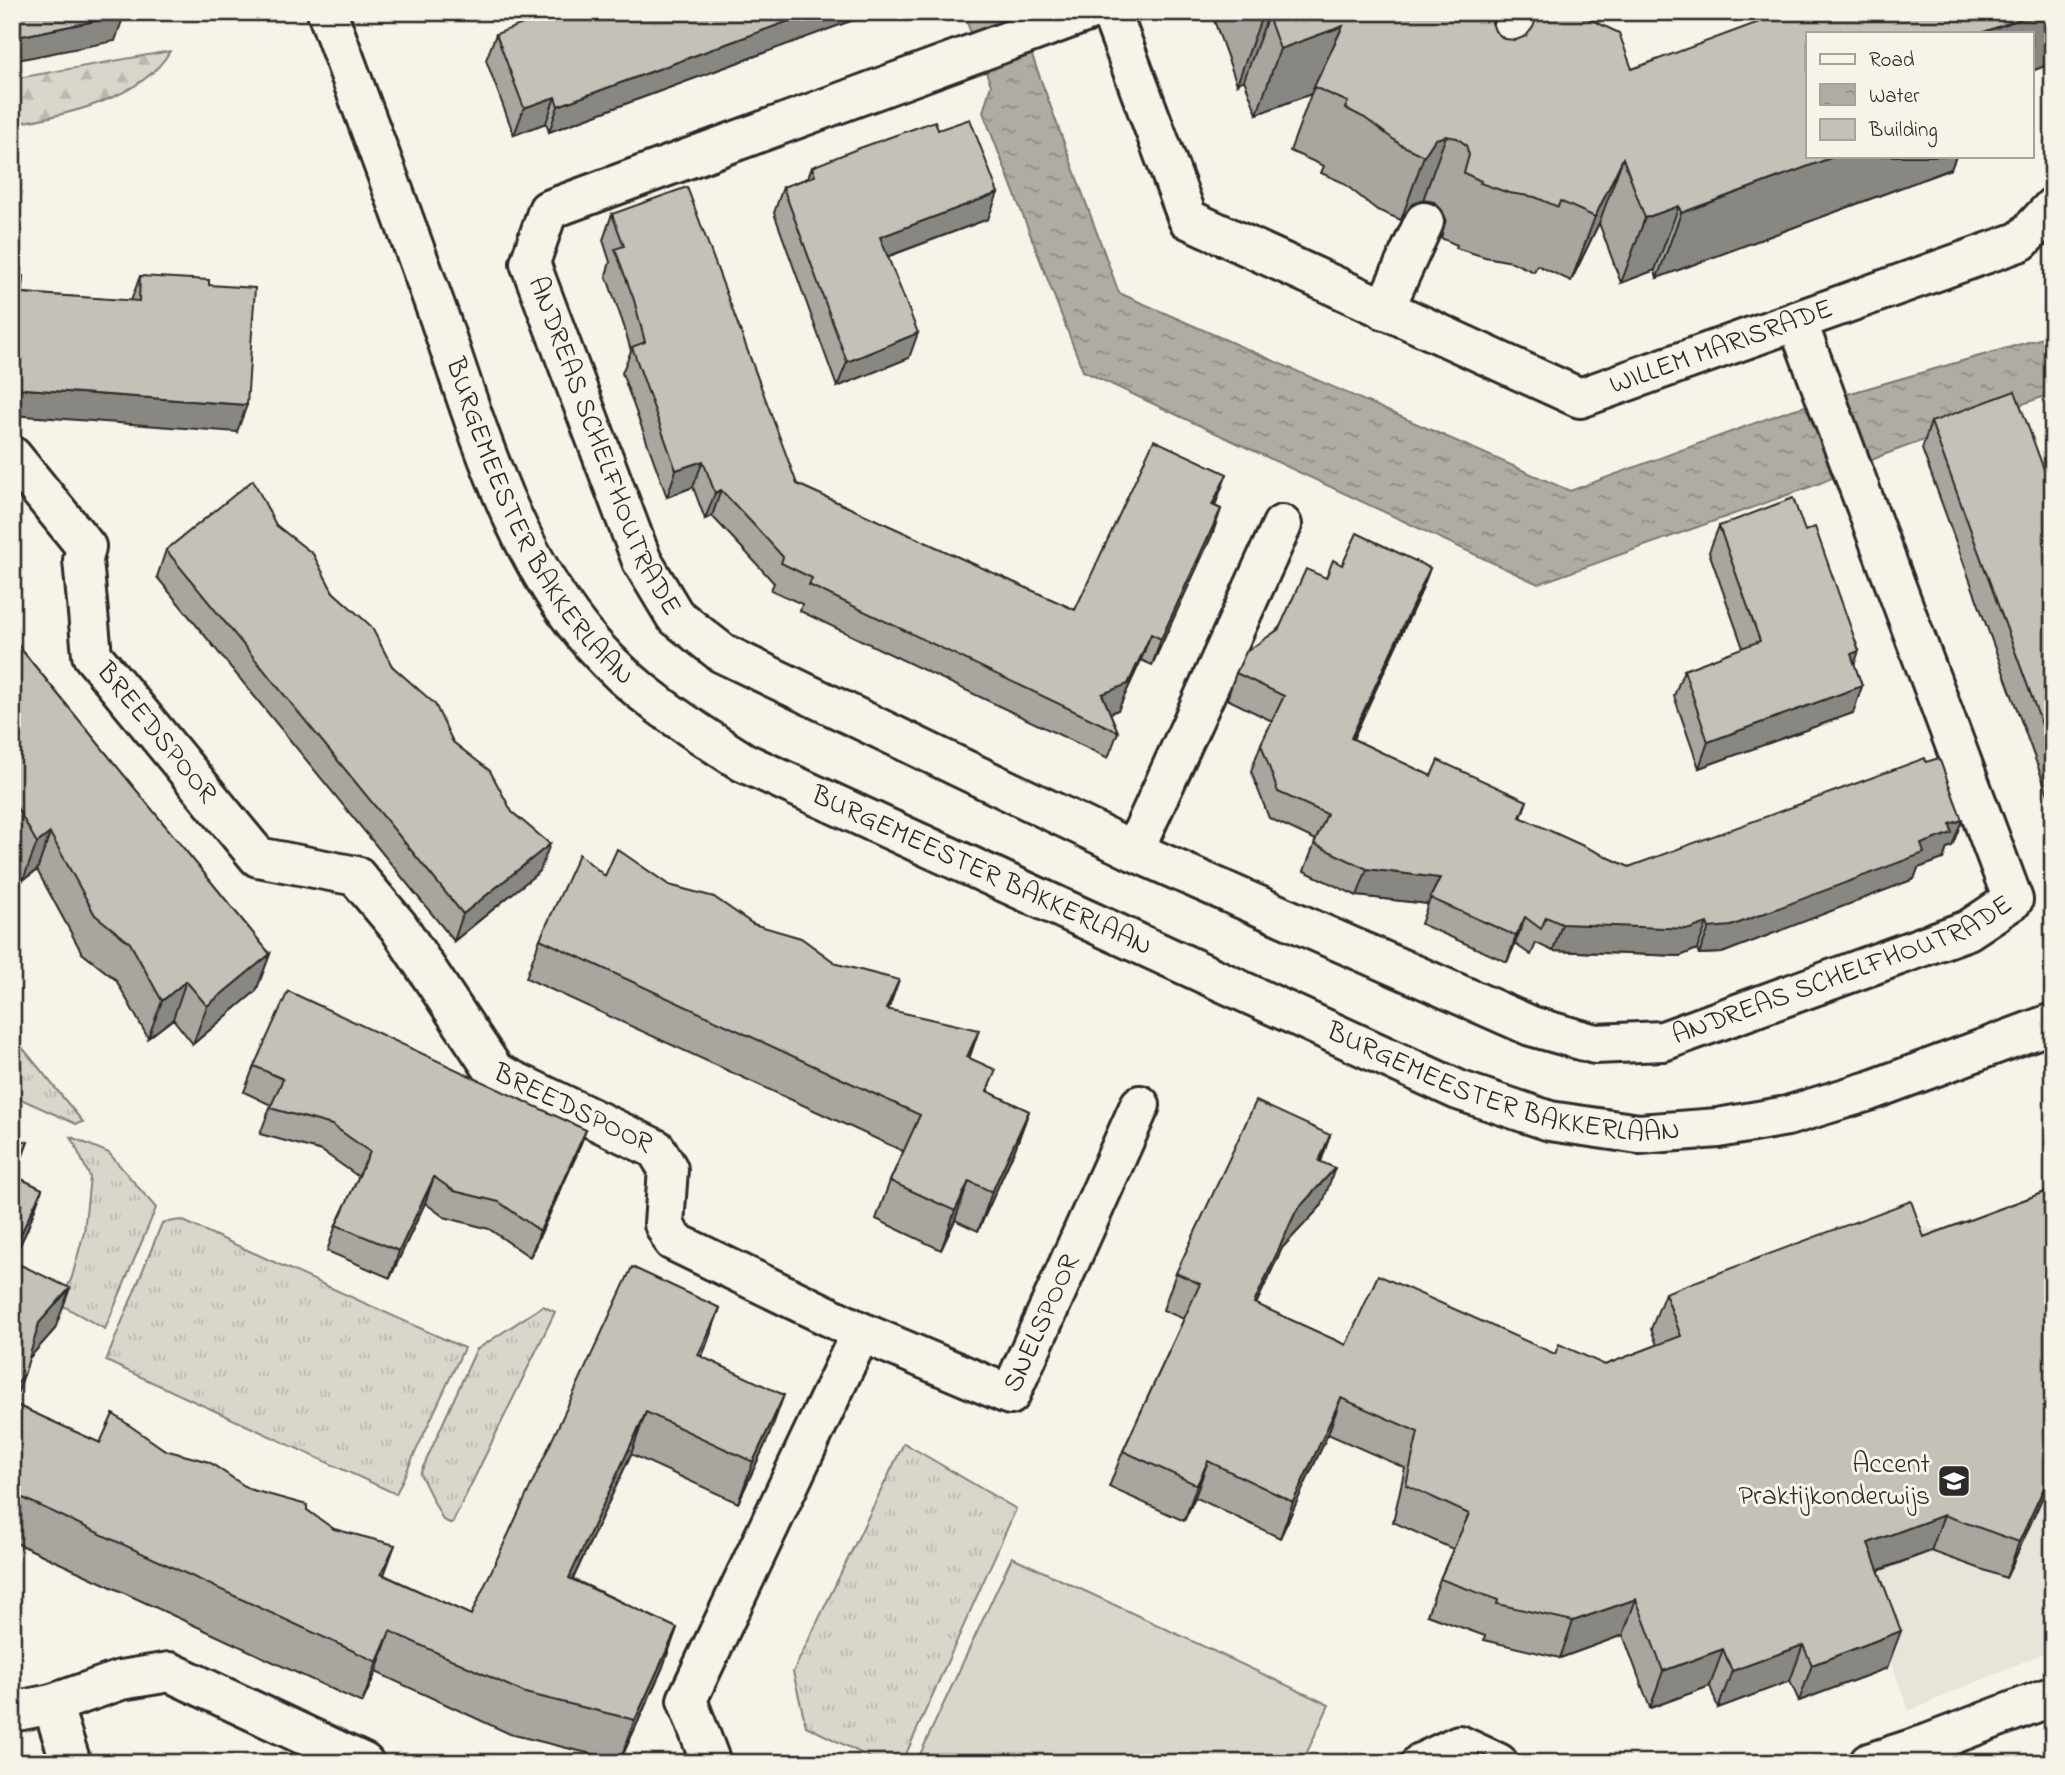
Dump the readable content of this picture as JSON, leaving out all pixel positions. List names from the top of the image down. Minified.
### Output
{"streets":{"street":["WILLEM MARISRADE","ANDREAS SCHELFHOUTRADE","BURGEMEESTER BAKKERLAAN","BREEDSPOOR","SNELSPOOR"]},"crossings":[["WILLEM MARISRADE","ANDREAS SCHELFHOUTRADE"],["BREEDSPOOR","SNELSPOOR"]],"places":{"school or university":["Accent Praktijkonderwijs"]},"legend":["Road","Water","Building"]}
